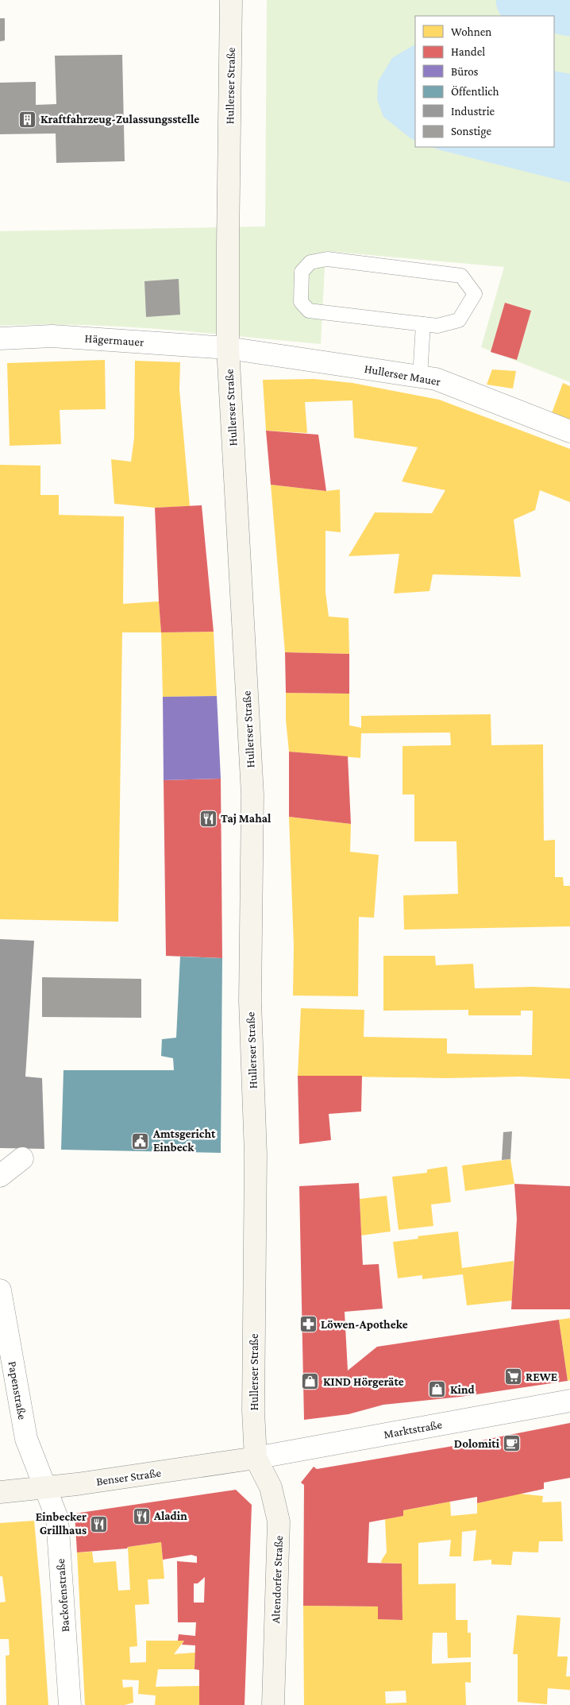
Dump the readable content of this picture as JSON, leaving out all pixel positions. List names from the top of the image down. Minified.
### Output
{"streets":{"main road":["Hullerser Straße","Benser Straße","Altendorfer Straße"],"street":["Hägermauer","Hullerser Mauer","Papenstraße","Marktstraße","Backofenstraße"]},"crossings":[["Hullerser Straße","Hägermauer"],["Hullerser Straße","Hullerser Mauer"],["Hullerser Straße","Marktstraße"],["Hullerser Straße","Benser Straße"],["Hullerser Straße","Altendorfer Straße"],["Hägermauer","Hullerser Mauer"],["Papenstraße","Benser Straße"],["Papenstraße","Backofenstraße"],["Marktstraße","Benser Straße"],["Marktstraße","Altendorfer Straße"],["Benser Straße","Altendorfer Straße"],["Benser Straße","Backofenstraße"]],"places":{"building":["Kraftfahrzeug-Zulassungsstelle"],"restaurant":["Taj Mahal","Aladin","Einbecker Grillhaus"],"public building":["Amtsgericht Einbeck"],"pharmacy":["Löwen-Apotheke"],"supermarket":["REWE"],"shop":["KIND Hörgeräte","Kind"],"cafe":["Dolomiti"]},"legend":["Wohnen","Handel","Büros","Öffentlich","Industrie","Sonstige"]}
